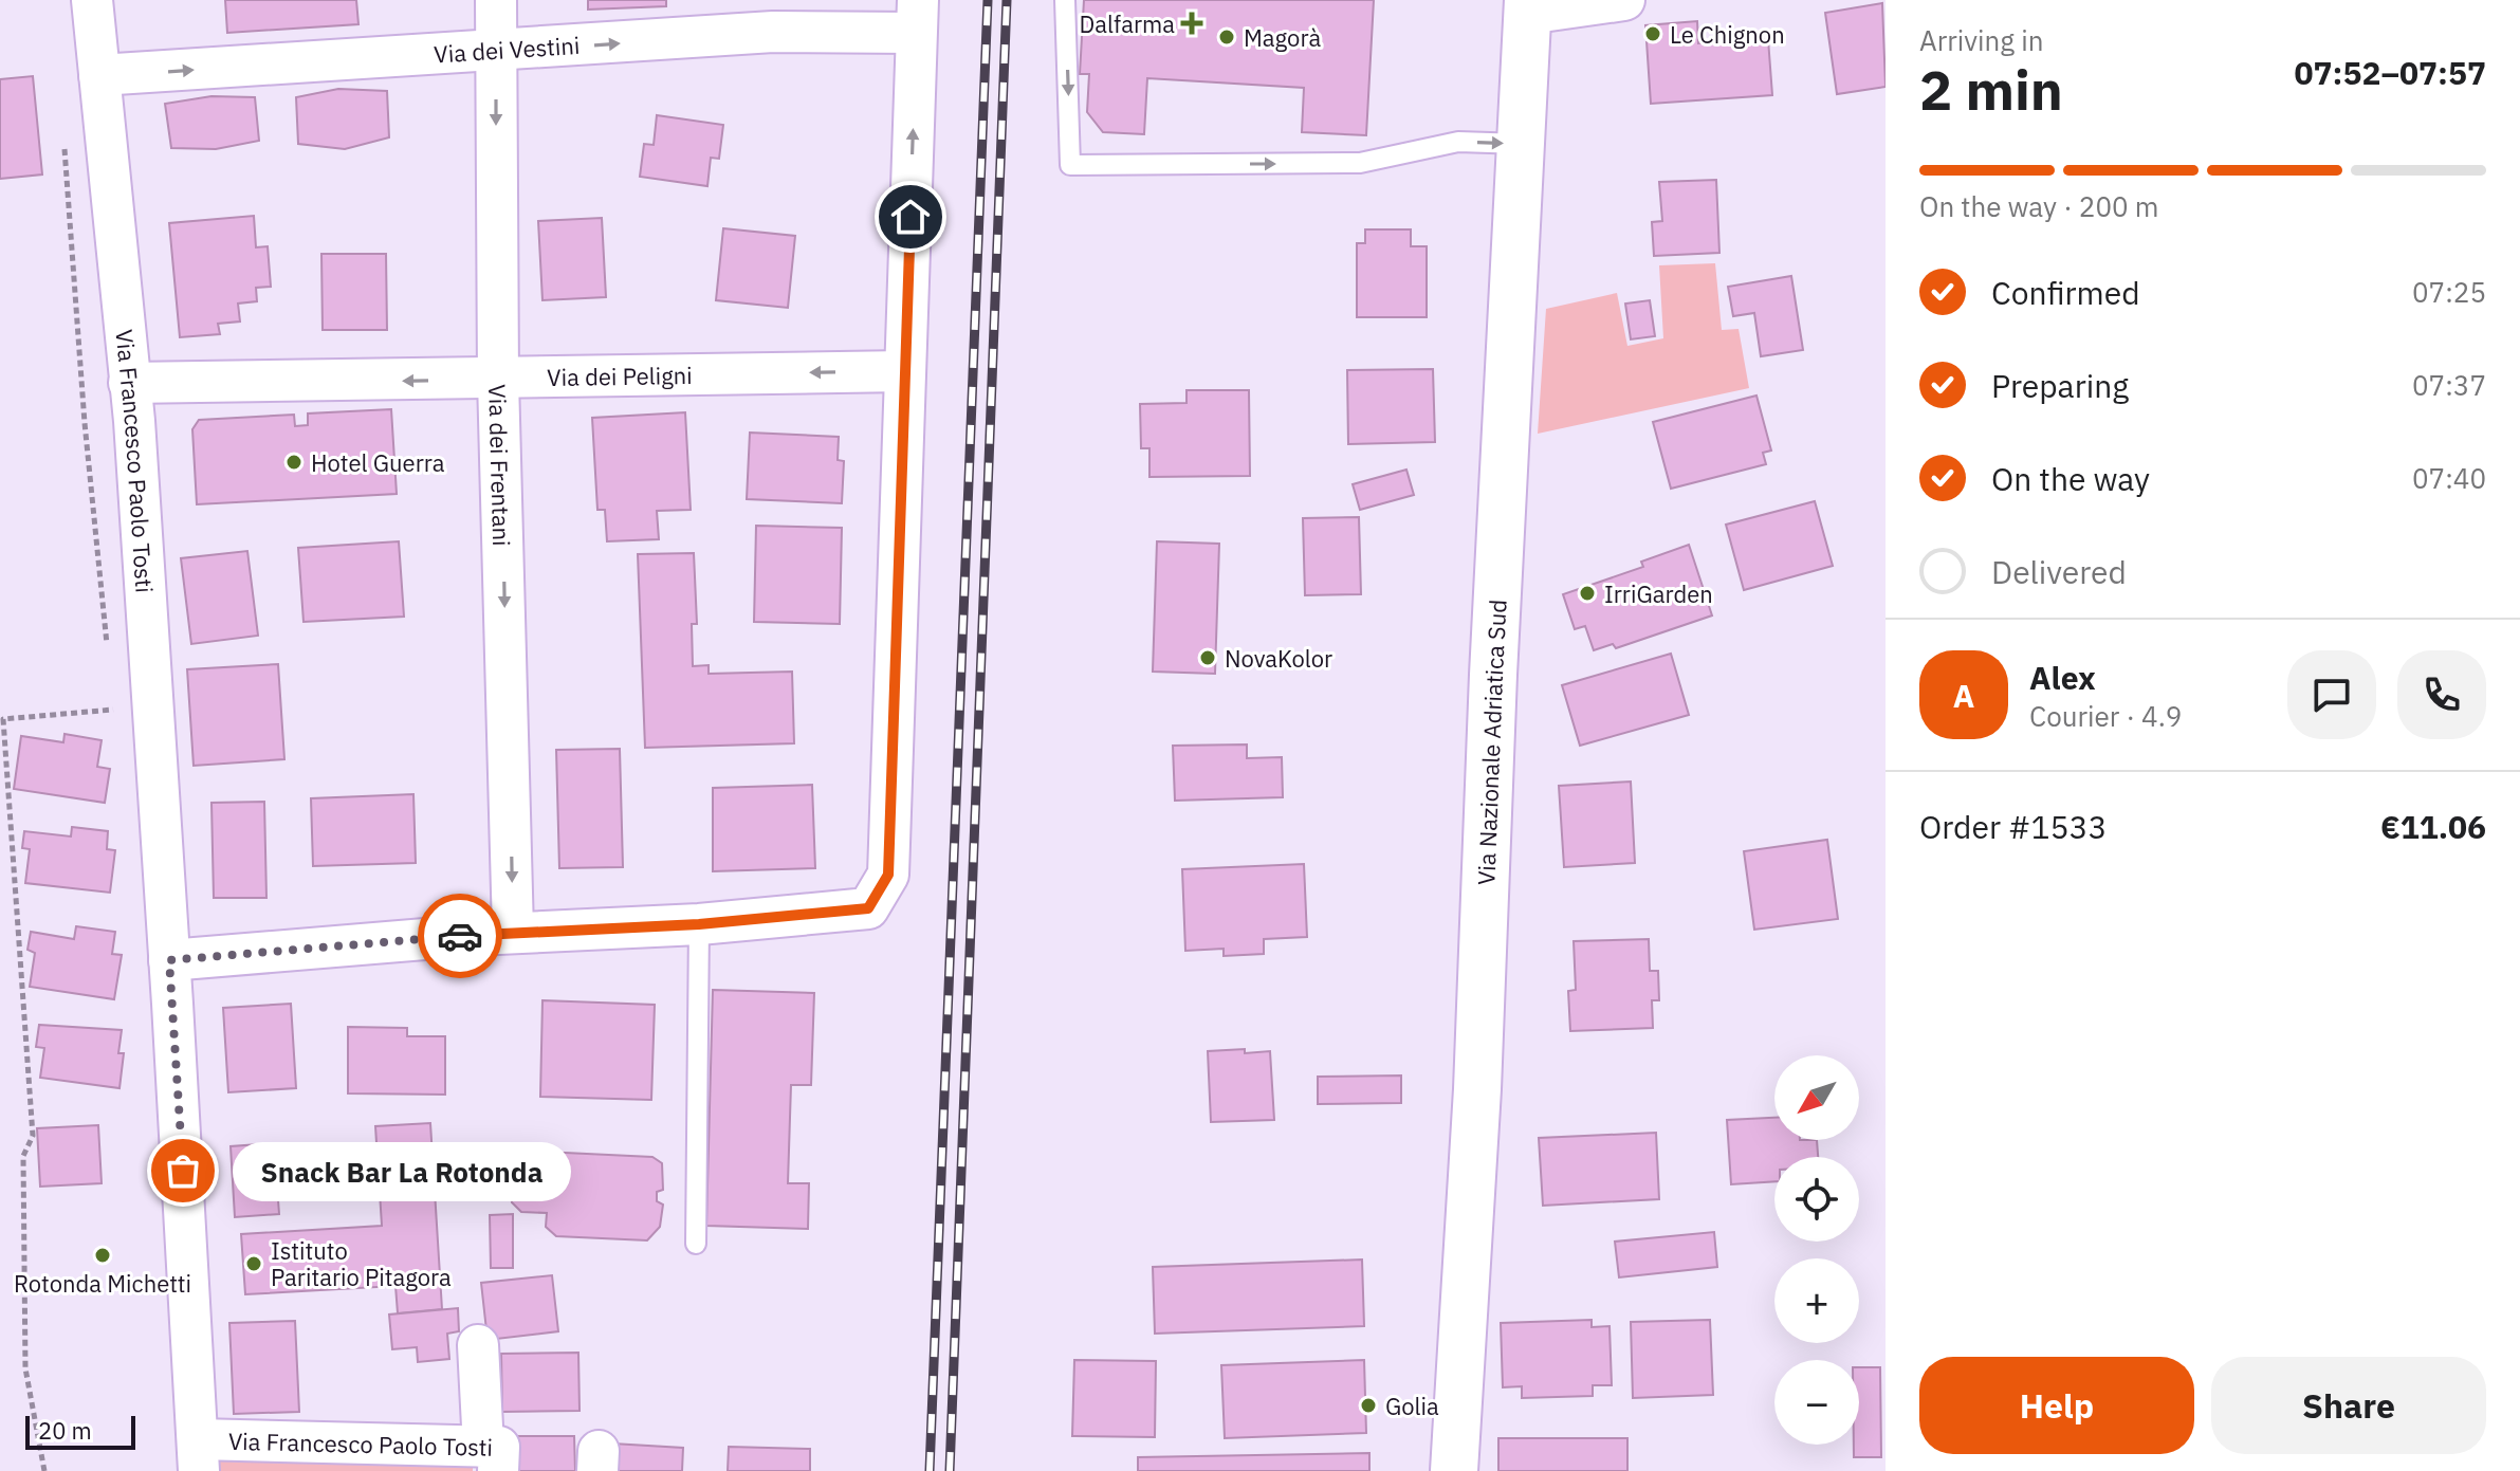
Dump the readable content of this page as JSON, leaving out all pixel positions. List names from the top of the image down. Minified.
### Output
{"streets":{"main road":["Via Nazionale Adriatica Sud"],"street":["Via dei Vestini","Via dei Peligni","Via Francesco Paolo Tosti","Via dei Frentani"]},"crossings":[["Via dei Vestini","Via Francesco Paolo Tosti"],["Via dei Vestini","Via dei Frentani"],["Via dei Peligni","Via Francesco Paolo Tosti"],["Via dei Peligni","Via dei Frentani"]],"one_way":["Via dei Vestini","Via dei Peligni","Via dei Frentani"],"places":{"health":["Dalfarma"],"other":["Le Chignon","Magorà","Hotel Guerra","IrriGarden","NovaKolor","Snack Bar La Rotonda","Rotonda Michetti","Istituto Paritario Pitagora","Golia"]},"scale_bar":"20 m","north":"bottom left","page":{"heading":["2 min","Arriving in","07:52–07:57"],"panel":["Alex","Courier · 4.9","Order #1533","€11.06"],"bar":"On the way · 200 m","list":[["Confirmed","07:25"],["Preparing","07:37"],["On the way","07:40"],"Delivered"],"round":"A","map_buttons":["+","−"],"bubble":"Snack Bar La Rotonda","buttons":["Help","Share"],"scale":"20 m"}}
